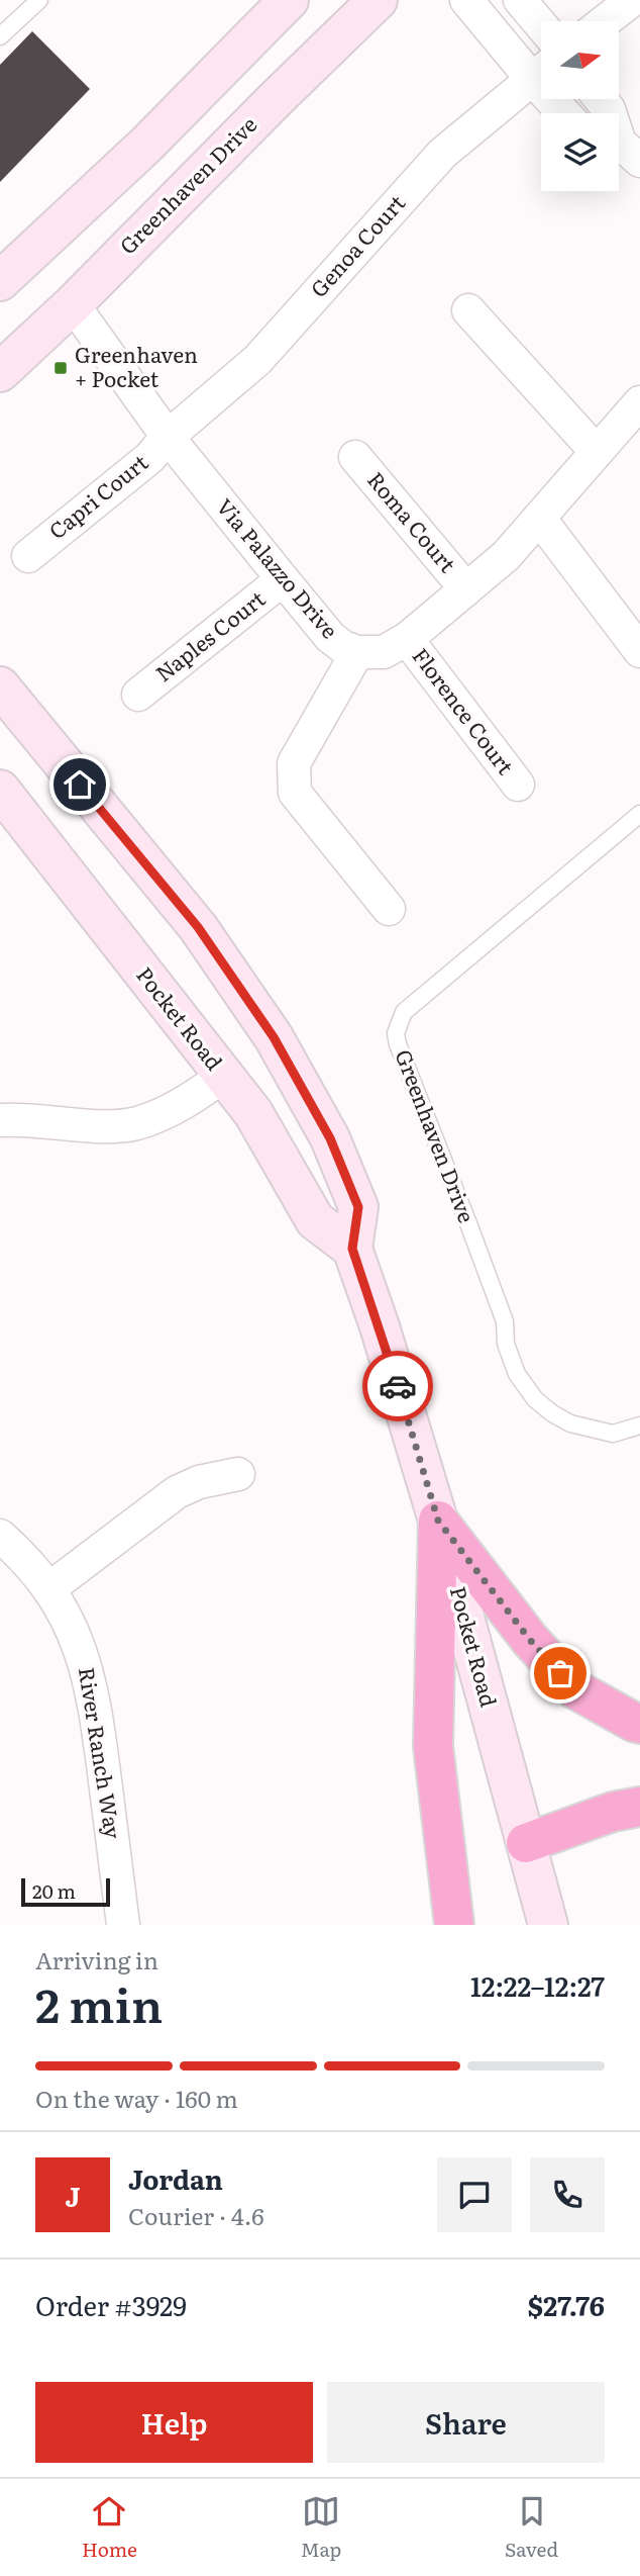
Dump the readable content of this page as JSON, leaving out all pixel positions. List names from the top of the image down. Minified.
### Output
{"streets":{"main road":["Greenhaven Drive","Pocket Road"],"street":["Genoa Court","Capri Court","Roma Court","Via Palazzo Drive","Naples Court","Florence Court","River Ranch Way"]},"crossings":[["Greenhaven Drive","Via Palazzo Drive"],["Genoa Court","Capri Court"],["Genoa Court","Via Palazzo Drive"],["Capri Court","Via Palazzo Drive"],["Roma Court","Via Palazzo Drive"],["Via Palazzo Drive","Naples Court"],["Via Palazzo Drive","Florence Court"]],"places":{"transit":["Greenhaven + Pocket"]},"scale_bar":"20 m","north":"right","page":{"scale":"20 m","heading":["2 min","Arriving in","12:22–12:27"],"panel":["Jordan","Courier · 4.6","Order #3929","$27.76"],"bar":"On the way · 160 m","round":"J","buttons":["Help","Share"],"tabs":["Home","Map","Saved"]}}
